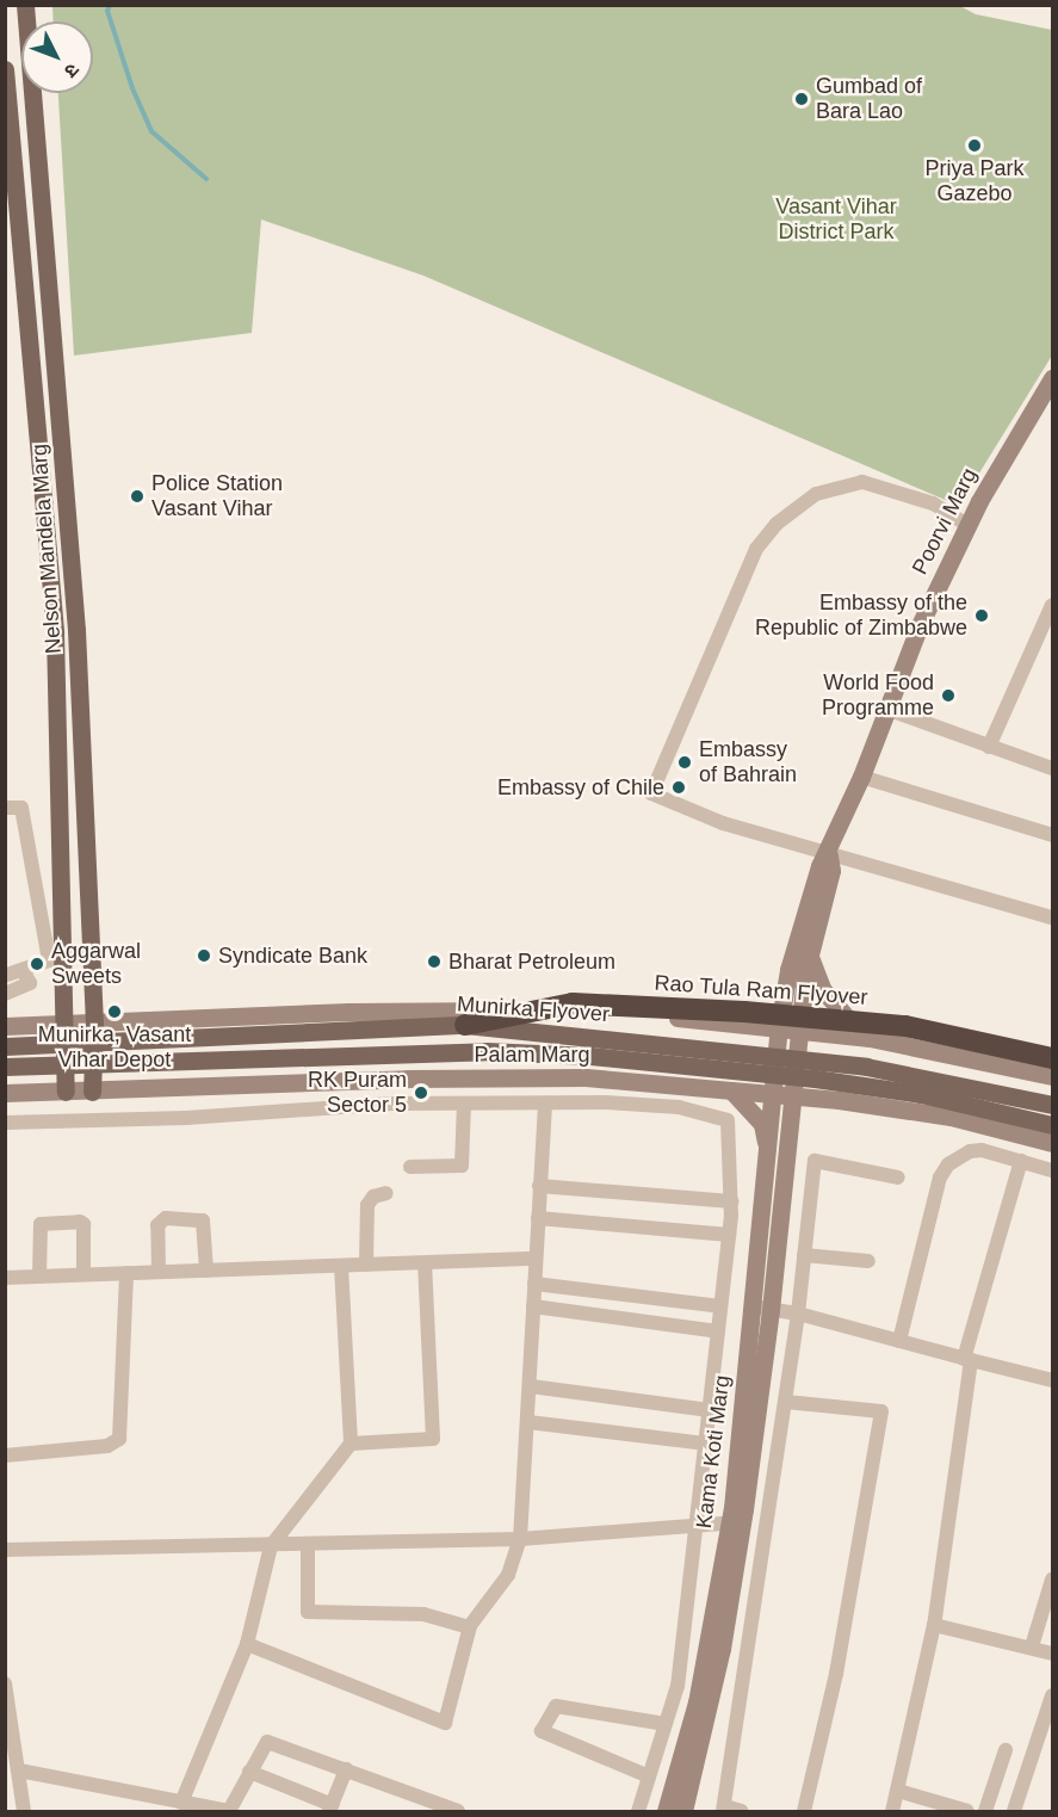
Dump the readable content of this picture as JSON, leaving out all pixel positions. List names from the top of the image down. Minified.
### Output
{"streets":{"highway":["Rao Tula Ram Flyover"],"main road":["Poorvi Marg","Nelson Mandela Marg","Munirka Flyover","Palam Marg","Kama Koti Marg"]},"crossings":[["Poorvi Marg","Palam Marg"],["Poorvi Marg","Kama Koti Marg"],["Nelson Mandela Marg","Palam Marg"],["Rao Tula Ram Flyover","Munirka Flyover"],["Palam Marg","Kama Koti Marg"]],"parks":["Vasant Vihar District Park"],"places":["Gumbad of Bara Lao","Priya Park Gazebo","Police Station Vasant Vihar","Embassy of the Republic of Zimbabwe","World Food Programme","Embassy of Bahrain","Embassy of Chile","Syndicate Bank","Bharat Petroleum","Aggarwal Sweets","Munirka, Vasant Vihar Depot","RK Puram Sector 5"],"north":"bottom right"}
